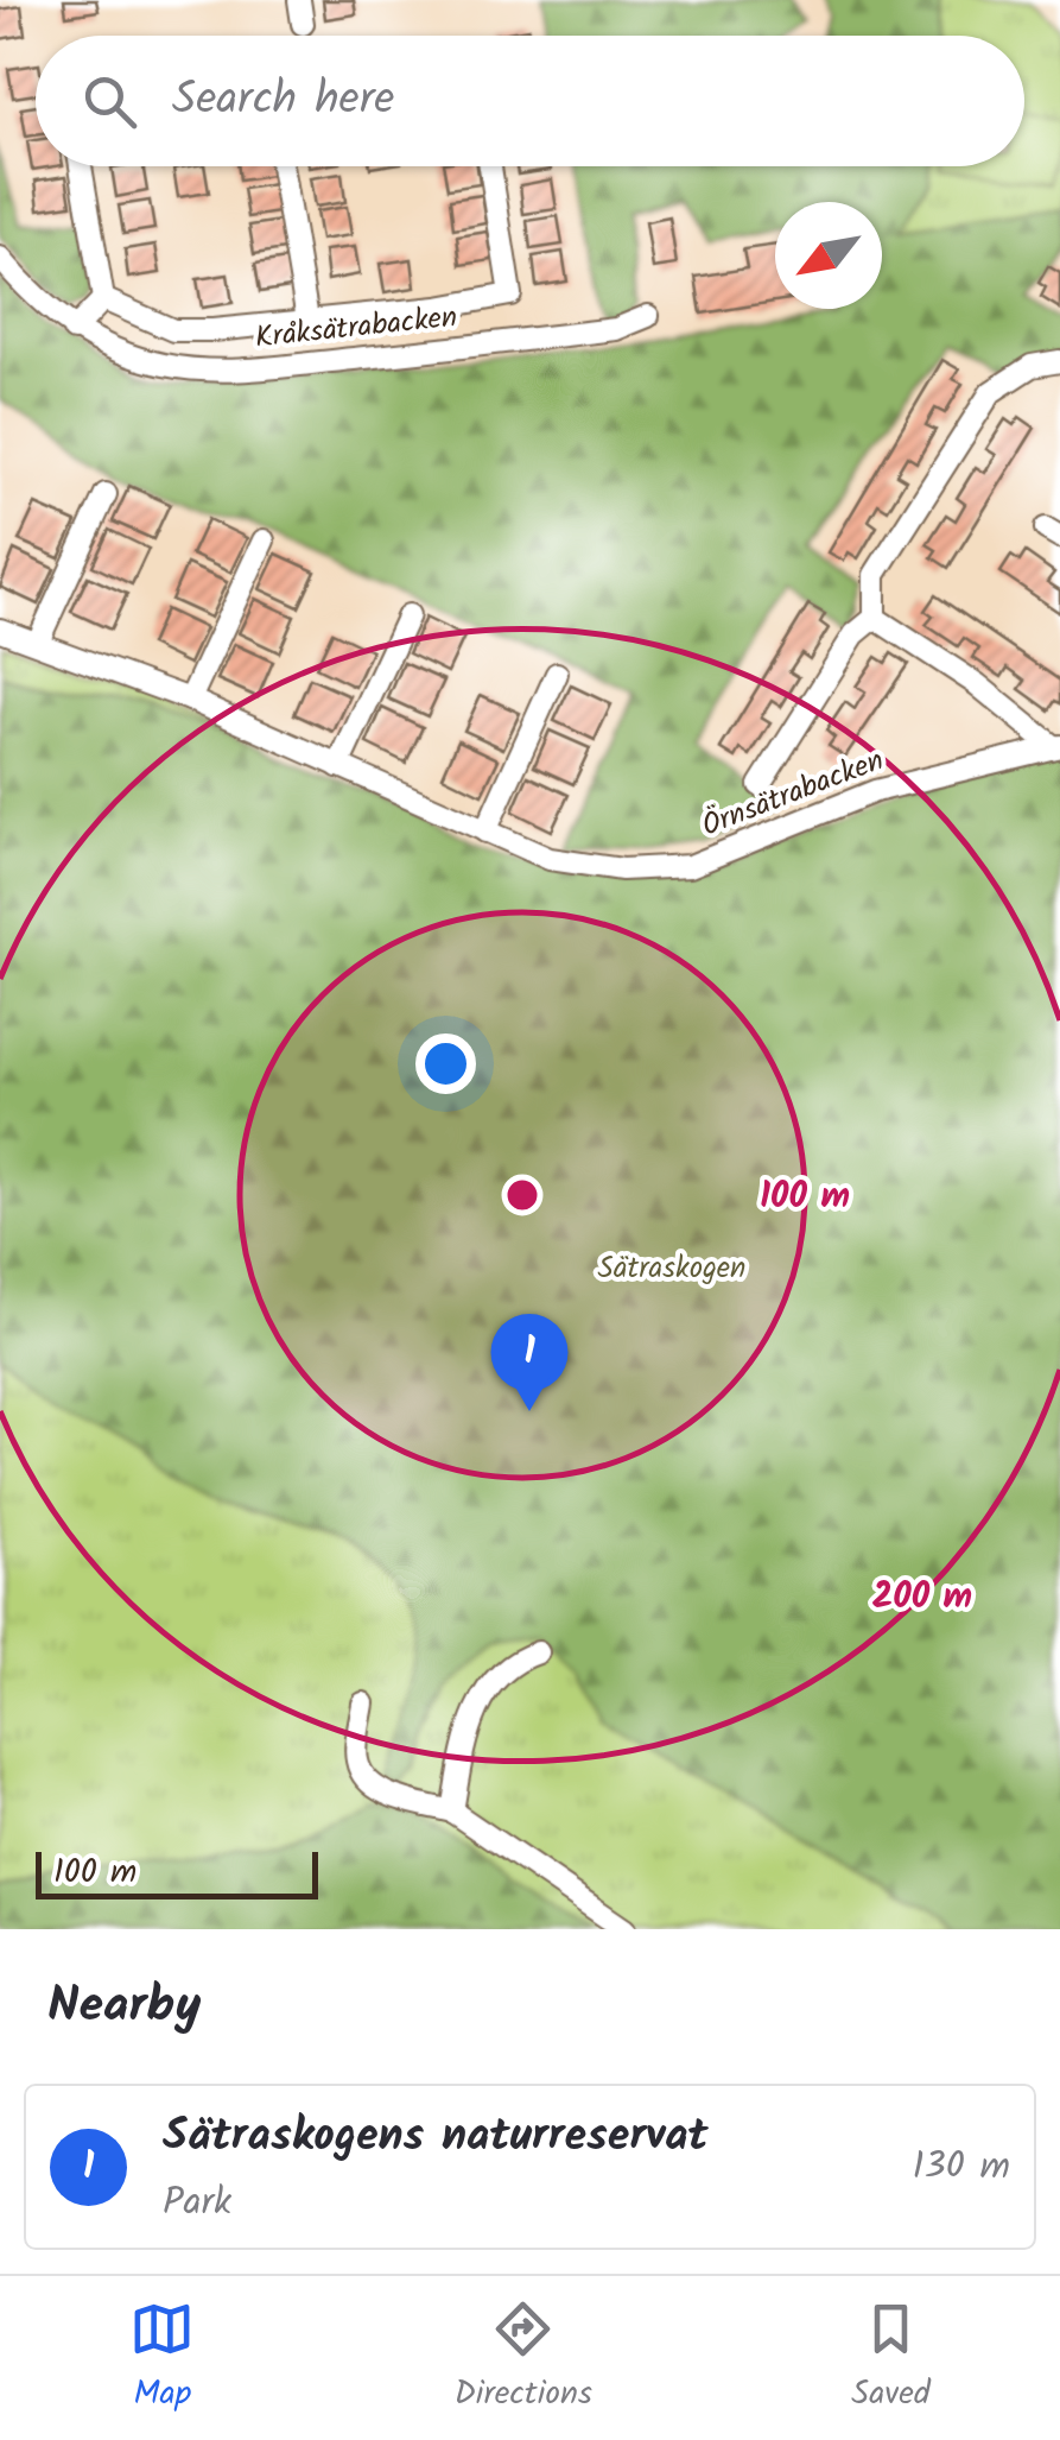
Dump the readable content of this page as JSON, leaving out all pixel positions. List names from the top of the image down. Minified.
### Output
{"streets":{"street":["Kråksätrabacken","Örnsätrabacken"]},"parks":["Sätraskogen"],"scale_bar":"100 m","north":"bottom left","page":{"search":"Search here","pins":"1","scale":"100 m","heading":"Nearby","list":[{"mark":"1","name":"Sätraskogens naturreservat","note":"Park","value":"130 m"}],"nav":["Map","Directions","Saved"]},"rings":["100 m","200 m"]}
